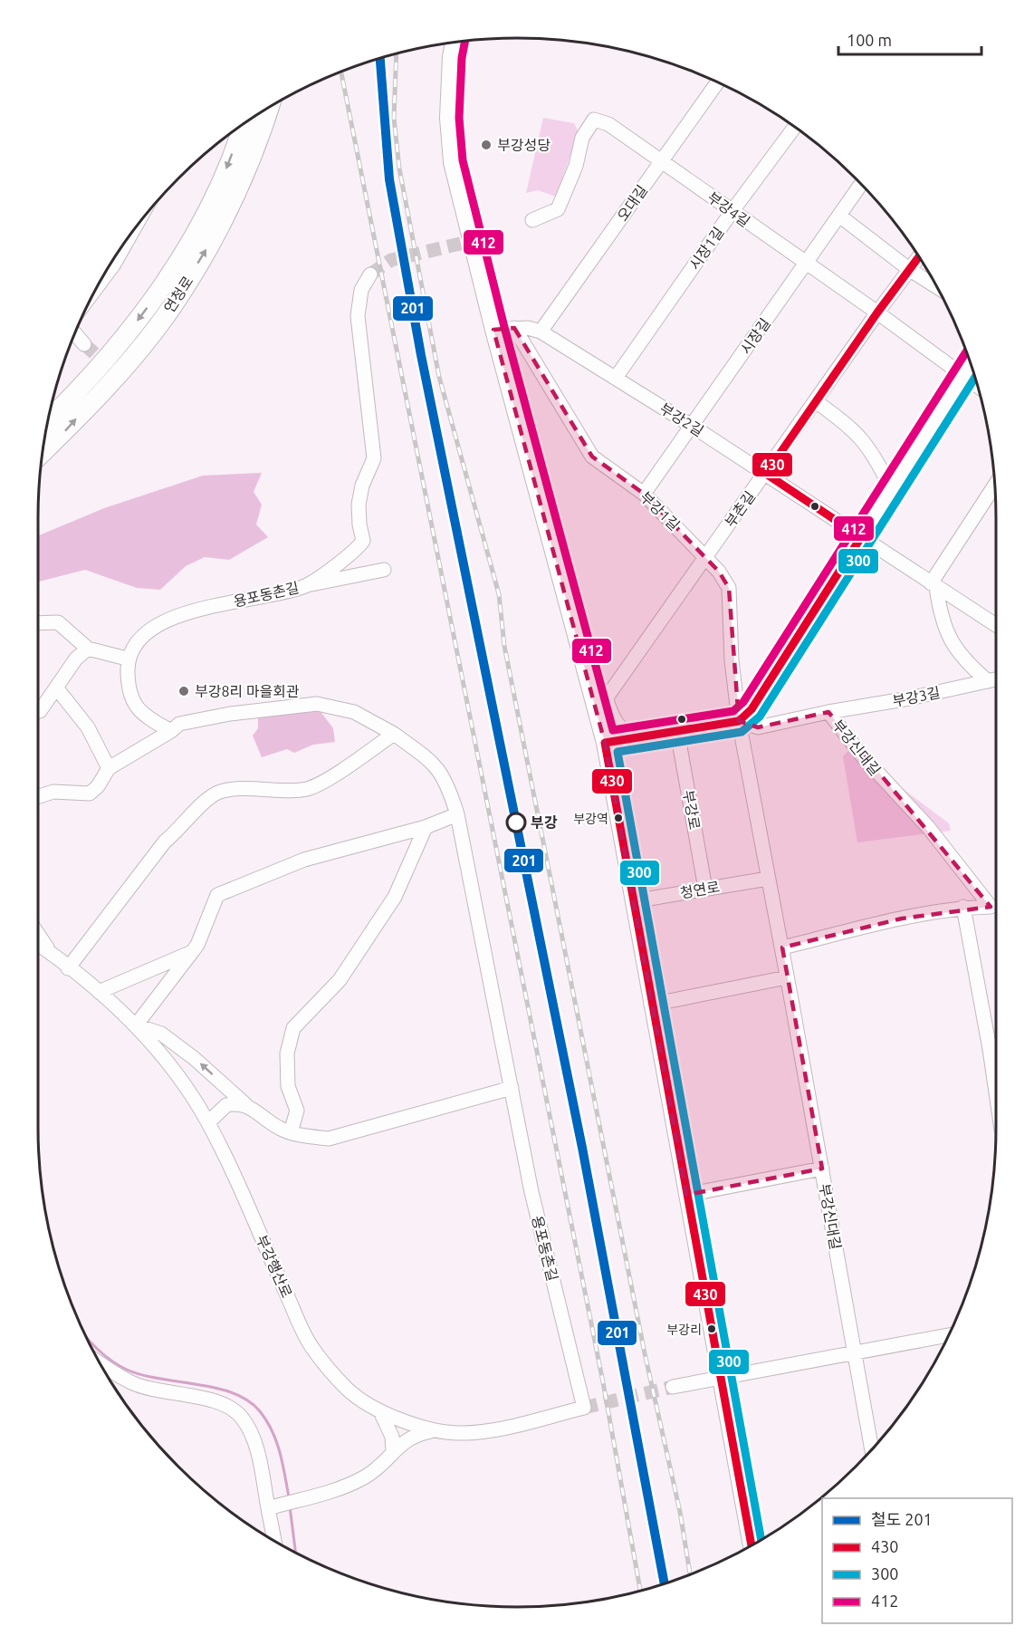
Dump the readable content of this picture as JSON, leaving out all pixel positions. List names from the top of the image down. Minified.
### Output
{"streets":{"highway":["연청로"],"street":["오대길","부강4길","시장1길","시장길","부강2길","부촌길","부강1길","용포동촌길","부강3길","부강신대길","부강로","청연로","부강행산로"]},"crossings":[["오대길","부강4길"],["오대길","부강2길"],["부강4길","시장1길"],["부강4길","시장길"],["부강4길","부촌길"],["시장1길","부강2길"],["시장길","부강2길"],["시장길","부강1길"],["부강2길","부촌길"],["부강2길","부강1길"],["부촌길","부강1길"],["부강1길","부강신대길"],["용포동촌길","부강행산로"],["부강3길","부강신대길"],["부강신대길","청연로"],["부강로","청연로"]],"places":["부강성당","부강8리 마을회관","부강역","부강","부강리"],"lines":["transit line 412","rail line 201","transit line 430","transit line 300"],"legend":["철도 201","430","300","412"],"scale_bar":"100 m"}
